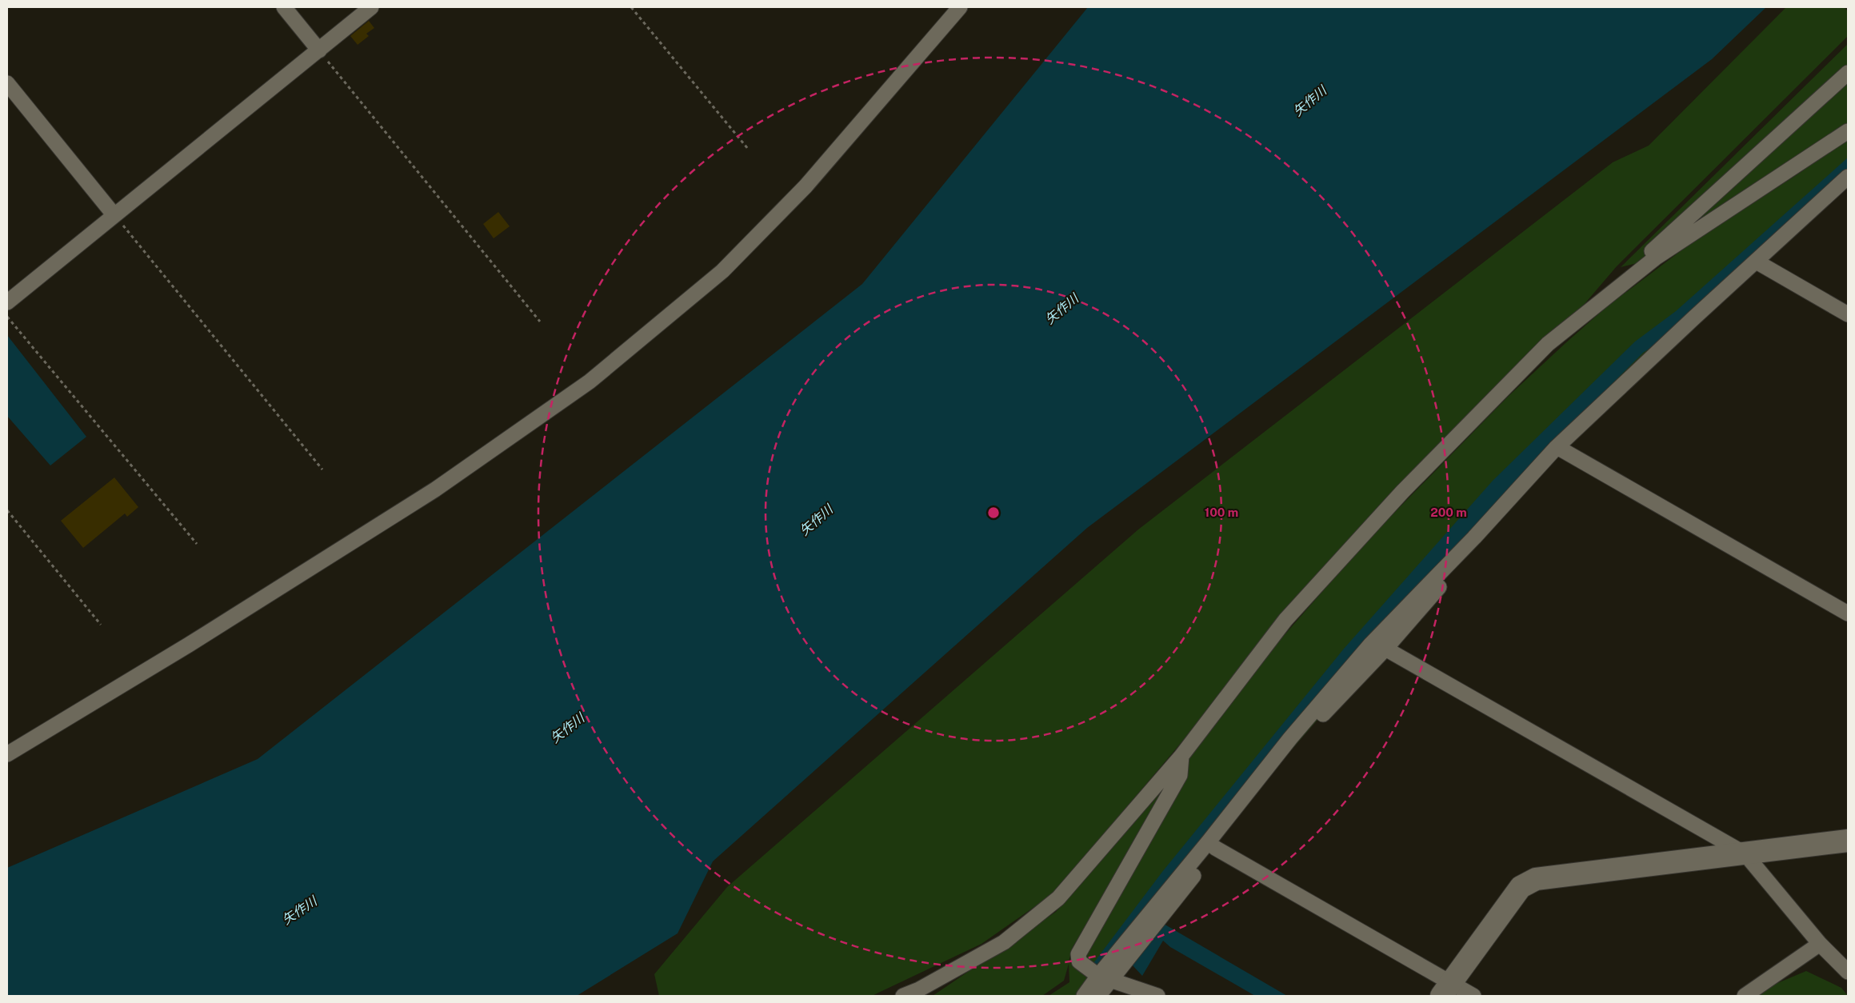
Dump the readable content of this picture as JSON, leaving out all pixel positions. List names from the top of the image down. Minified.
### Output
{"water":["矢作川"],"rings":["100 m","200 m"]}
